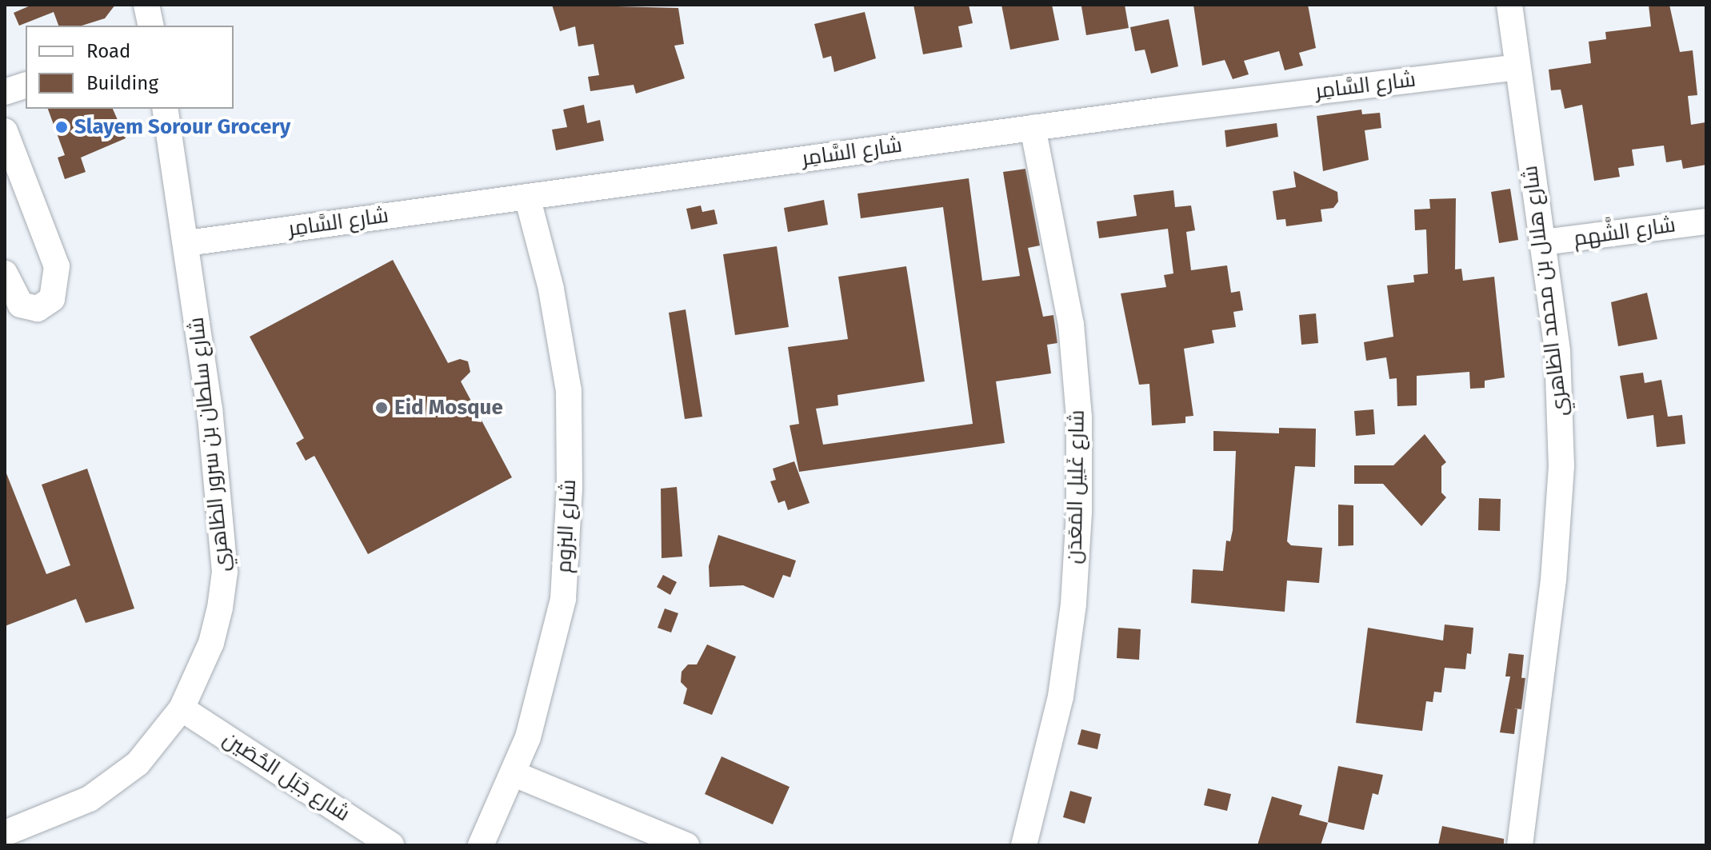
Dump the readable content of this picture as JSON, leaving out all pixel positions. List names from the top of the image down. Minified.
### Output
{"streets":{"street":["شارع السَّامِر","شارع الشَّهم","شارع هلال بن محمد الظاهري","شارع سلطان بن سرور الظاهري","شارع غَلِيل المَعَدَن","شارع البزوم","شارع جَبَل الحُصَين"]},"crossings":[["شارع السَّامِر","شارع هلال بن محمد الظاهري"],["شارع السَّامِر","شارع سلطان بن سرور الظاهري"],["شارع السَّامِر","شارع غَلِيل المَعَدَن"],["شارع السَّامِر","شارع البزوم"],["شارع الشَّهم","شارع هلال بن محمد الظاهري"],["شارع سلطان بن سرور الظاهري","شارع جَبَل الحُصَين"]],"places":["Slayem Sorour Grocery","Eid Mosque"],"legend":["Road","Building"]}
